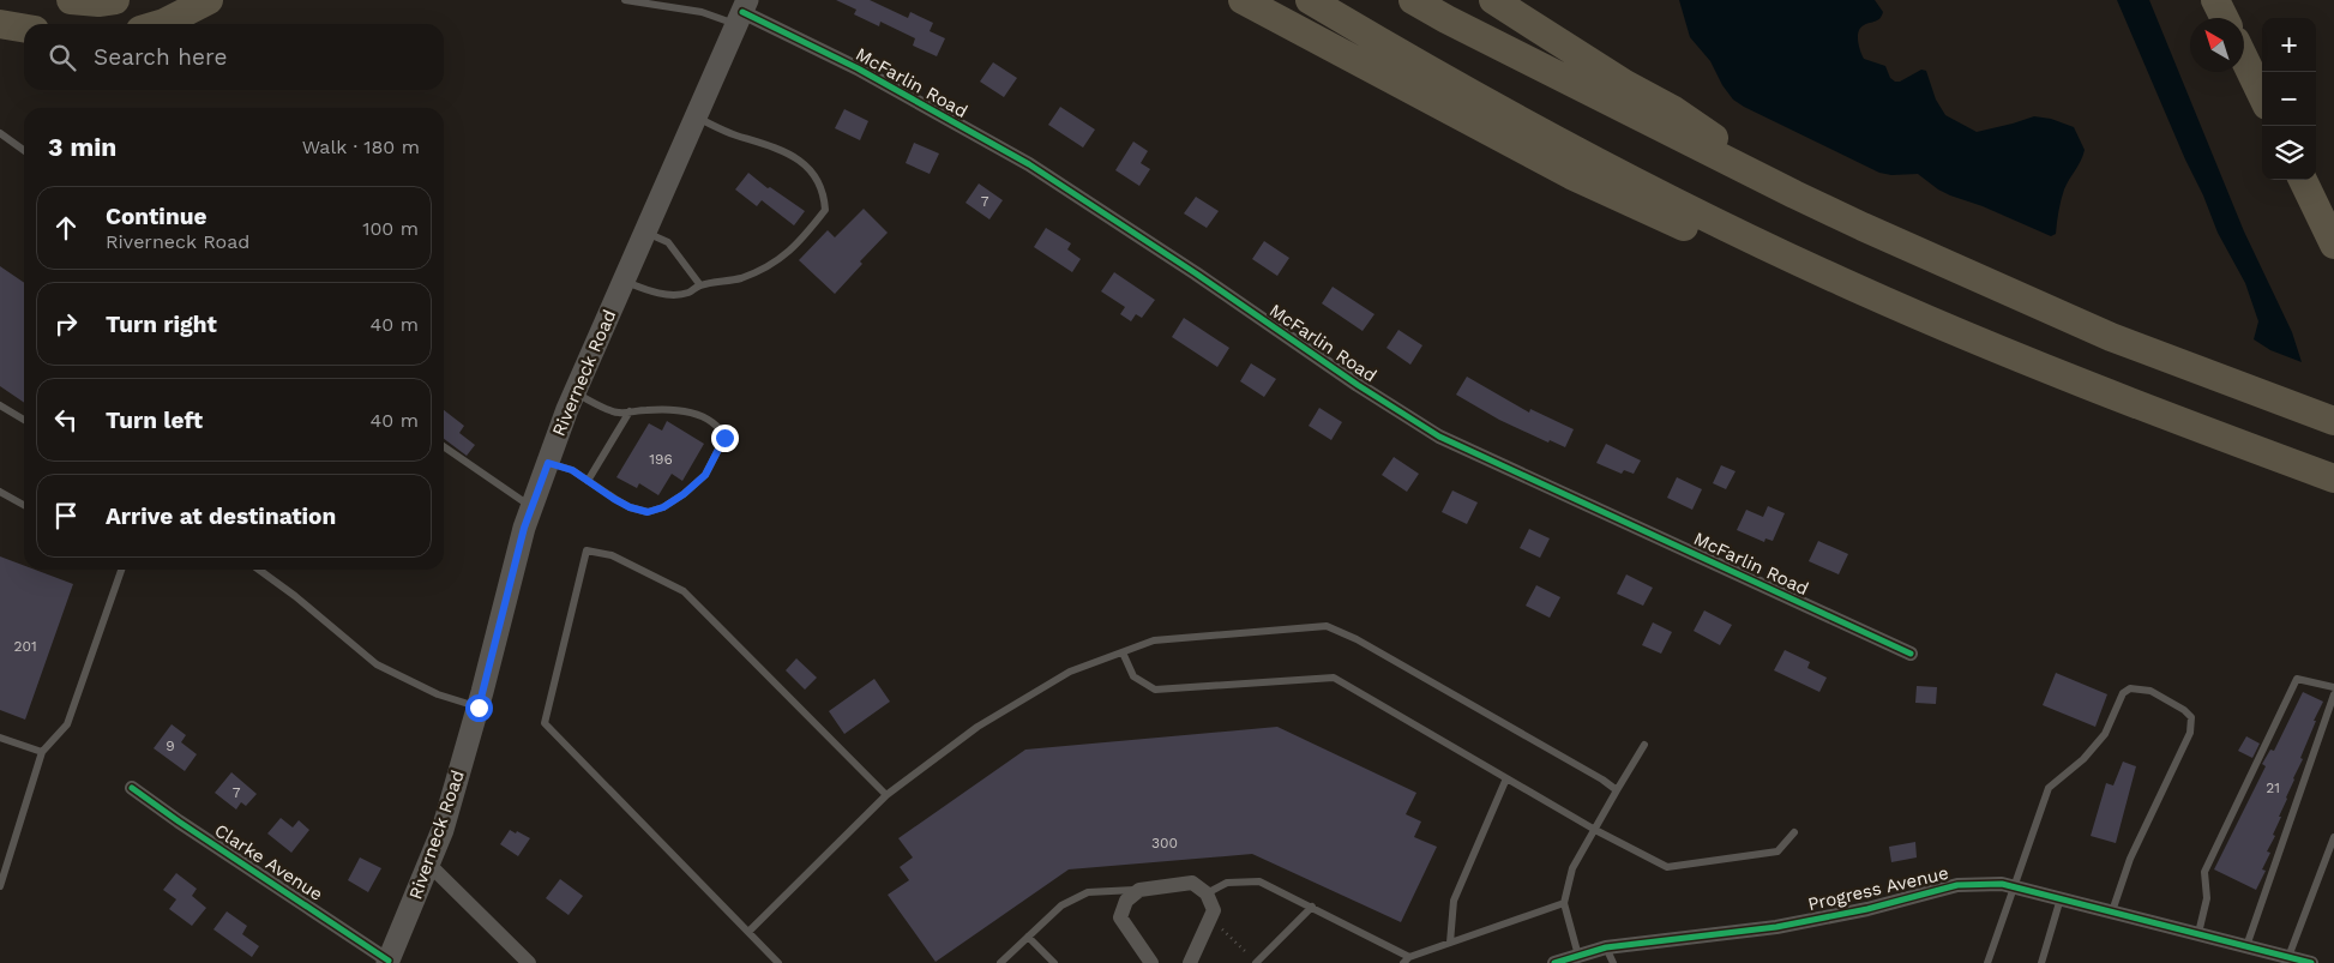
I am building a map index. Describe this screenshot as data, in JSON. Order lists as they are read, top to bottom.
{
  "streets": {
    "main road": ["Riverneck Road"],
    "street": ["McFarlin Road", "Clarke Avenue", "Progress Avenue"]
  },
  "crossings": [
    ["McFarlin Road", "Riverneck Road"],
    ["Riverneck Road", "Clarke Avenue"]
  ],
  "house_numbers": [
    "7",
    "196",
    "201",
    "9",
    "21",
    "7",
    "300"
  ],
  "north": "top left",
  "page": {
    "map_buttons": ["+", "−"],
    "search": "Search here",
    "heading": ["3 min", "Walk · 180 m"],
    "list": [
      ["Continue", "Riverneck Road", "100 m"],
      ["Turn right", "40 m"],
      ["Turn left", "40 m"],
      "Arrive at destination"
    ]
  }
}
